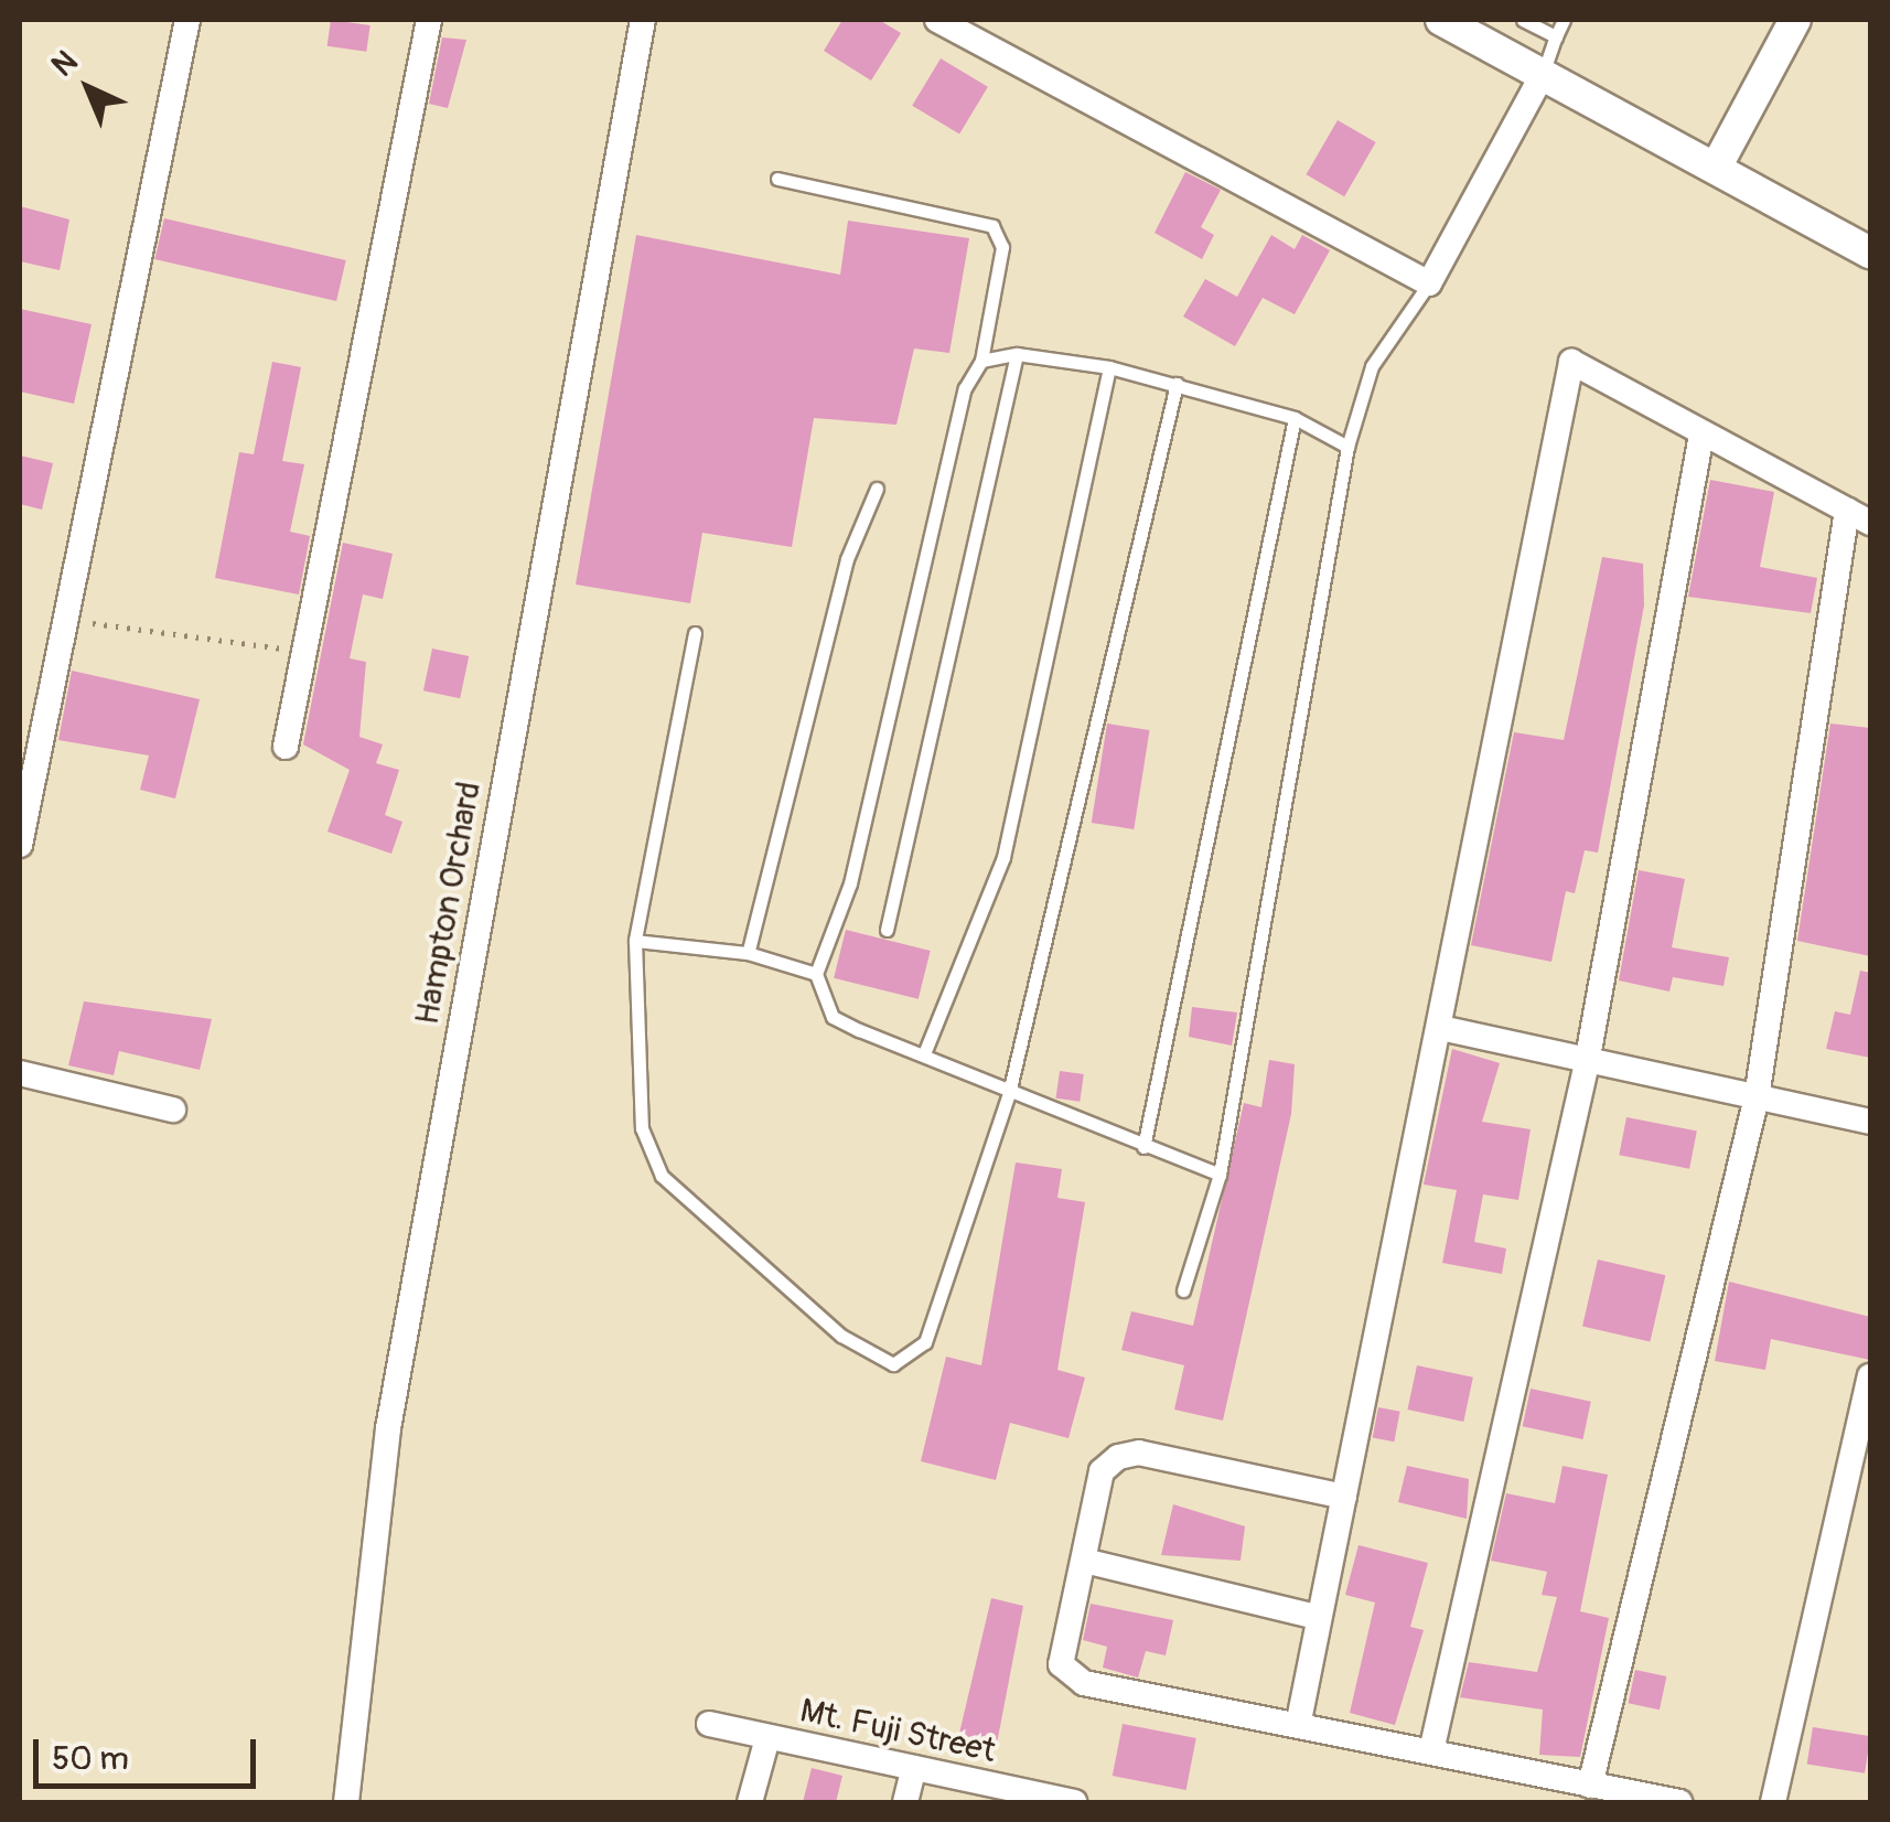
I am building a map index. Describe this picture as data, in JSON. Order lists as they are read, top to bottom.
{
  "streets": {
    "street": ["Hampton Orchard", "Mt. Fuji Street"]
  },
  "scale_bar": "50 m",
  "north": "top left"
}
